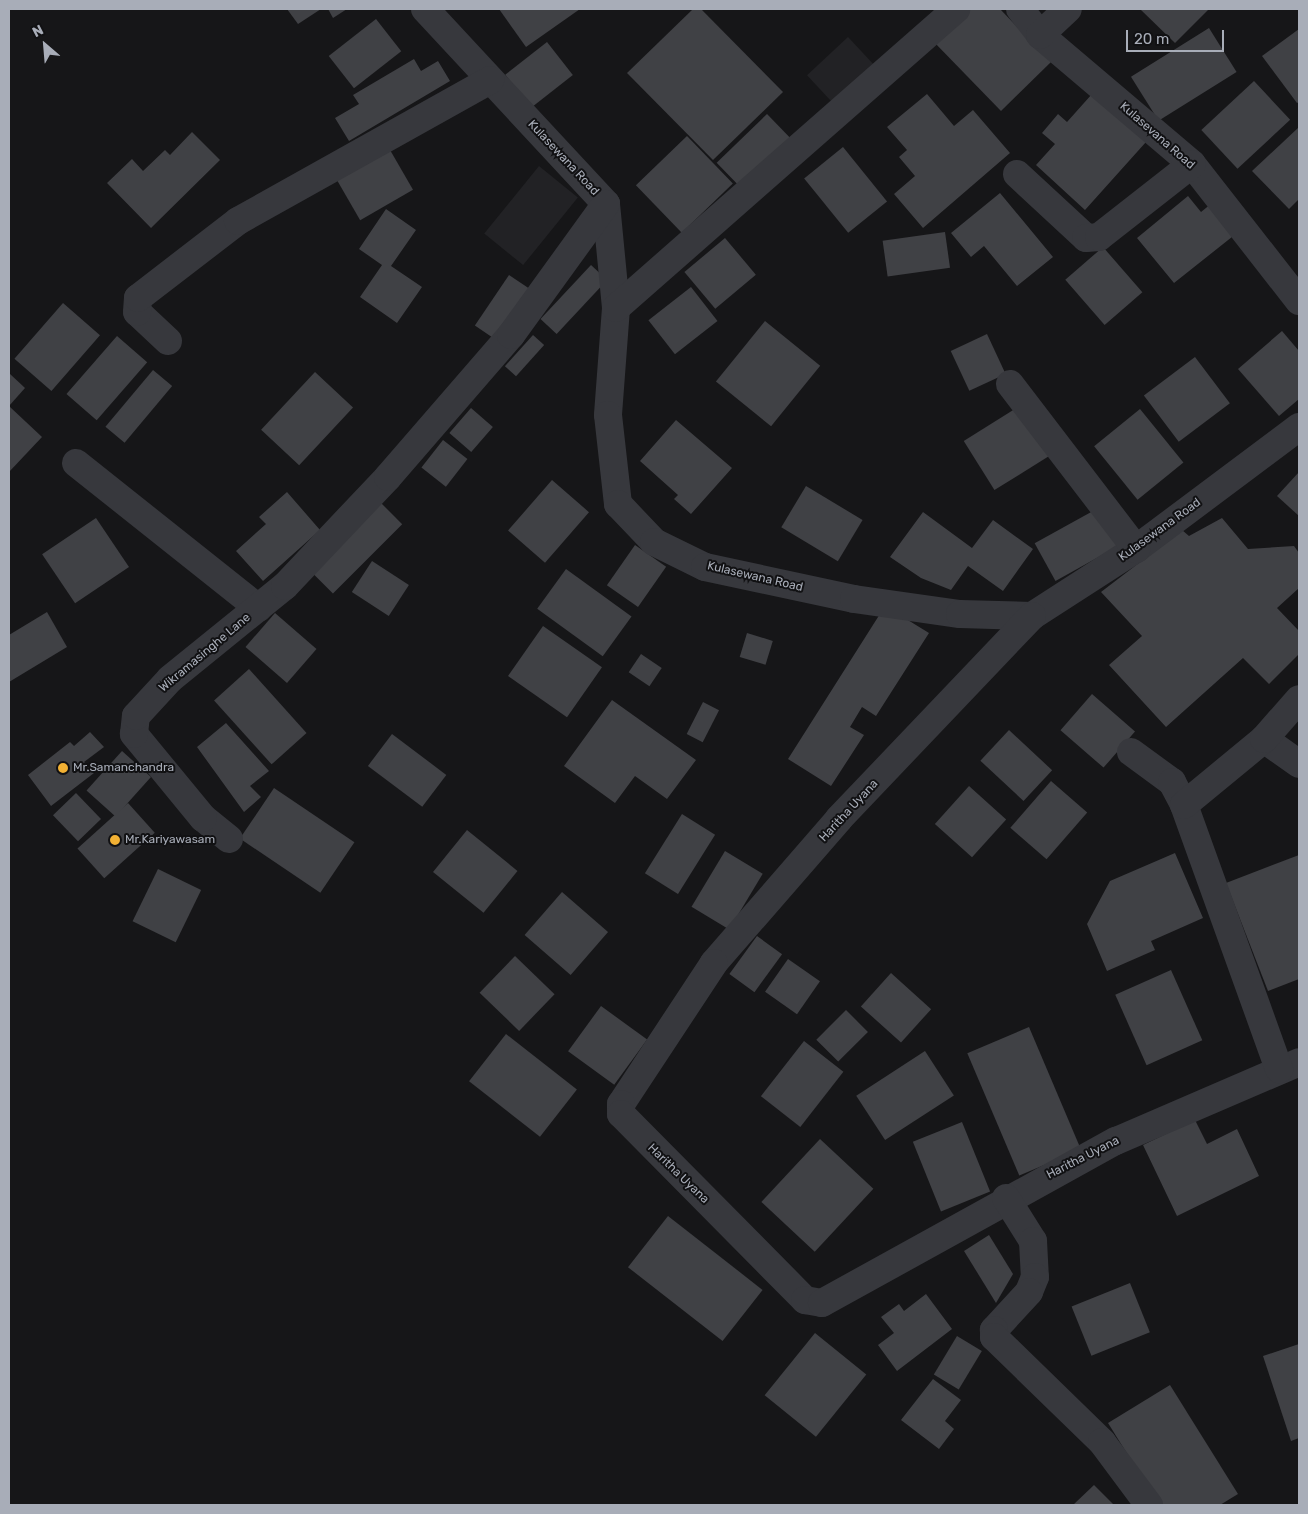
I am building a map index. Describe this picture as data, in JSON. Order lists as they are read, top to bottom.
{
  "streets": {
    "street": [
      "Kulasevana Road",
      "Kulasewana Road",
      "Wikramasinghe Lane",
      "Haritha Uyana"
    ]
  },
  "crossings": [
    ["Kulasewana Road", "Wikramasinghe Lane"],
    ["Kulasewana Road", "Haritha Uyana"]
  ],
  "places": ["Mr.Samanchandra", "Mr.Kariyawasam"],
  "scale_bar": "20 m",
  "north": "top left"
}
